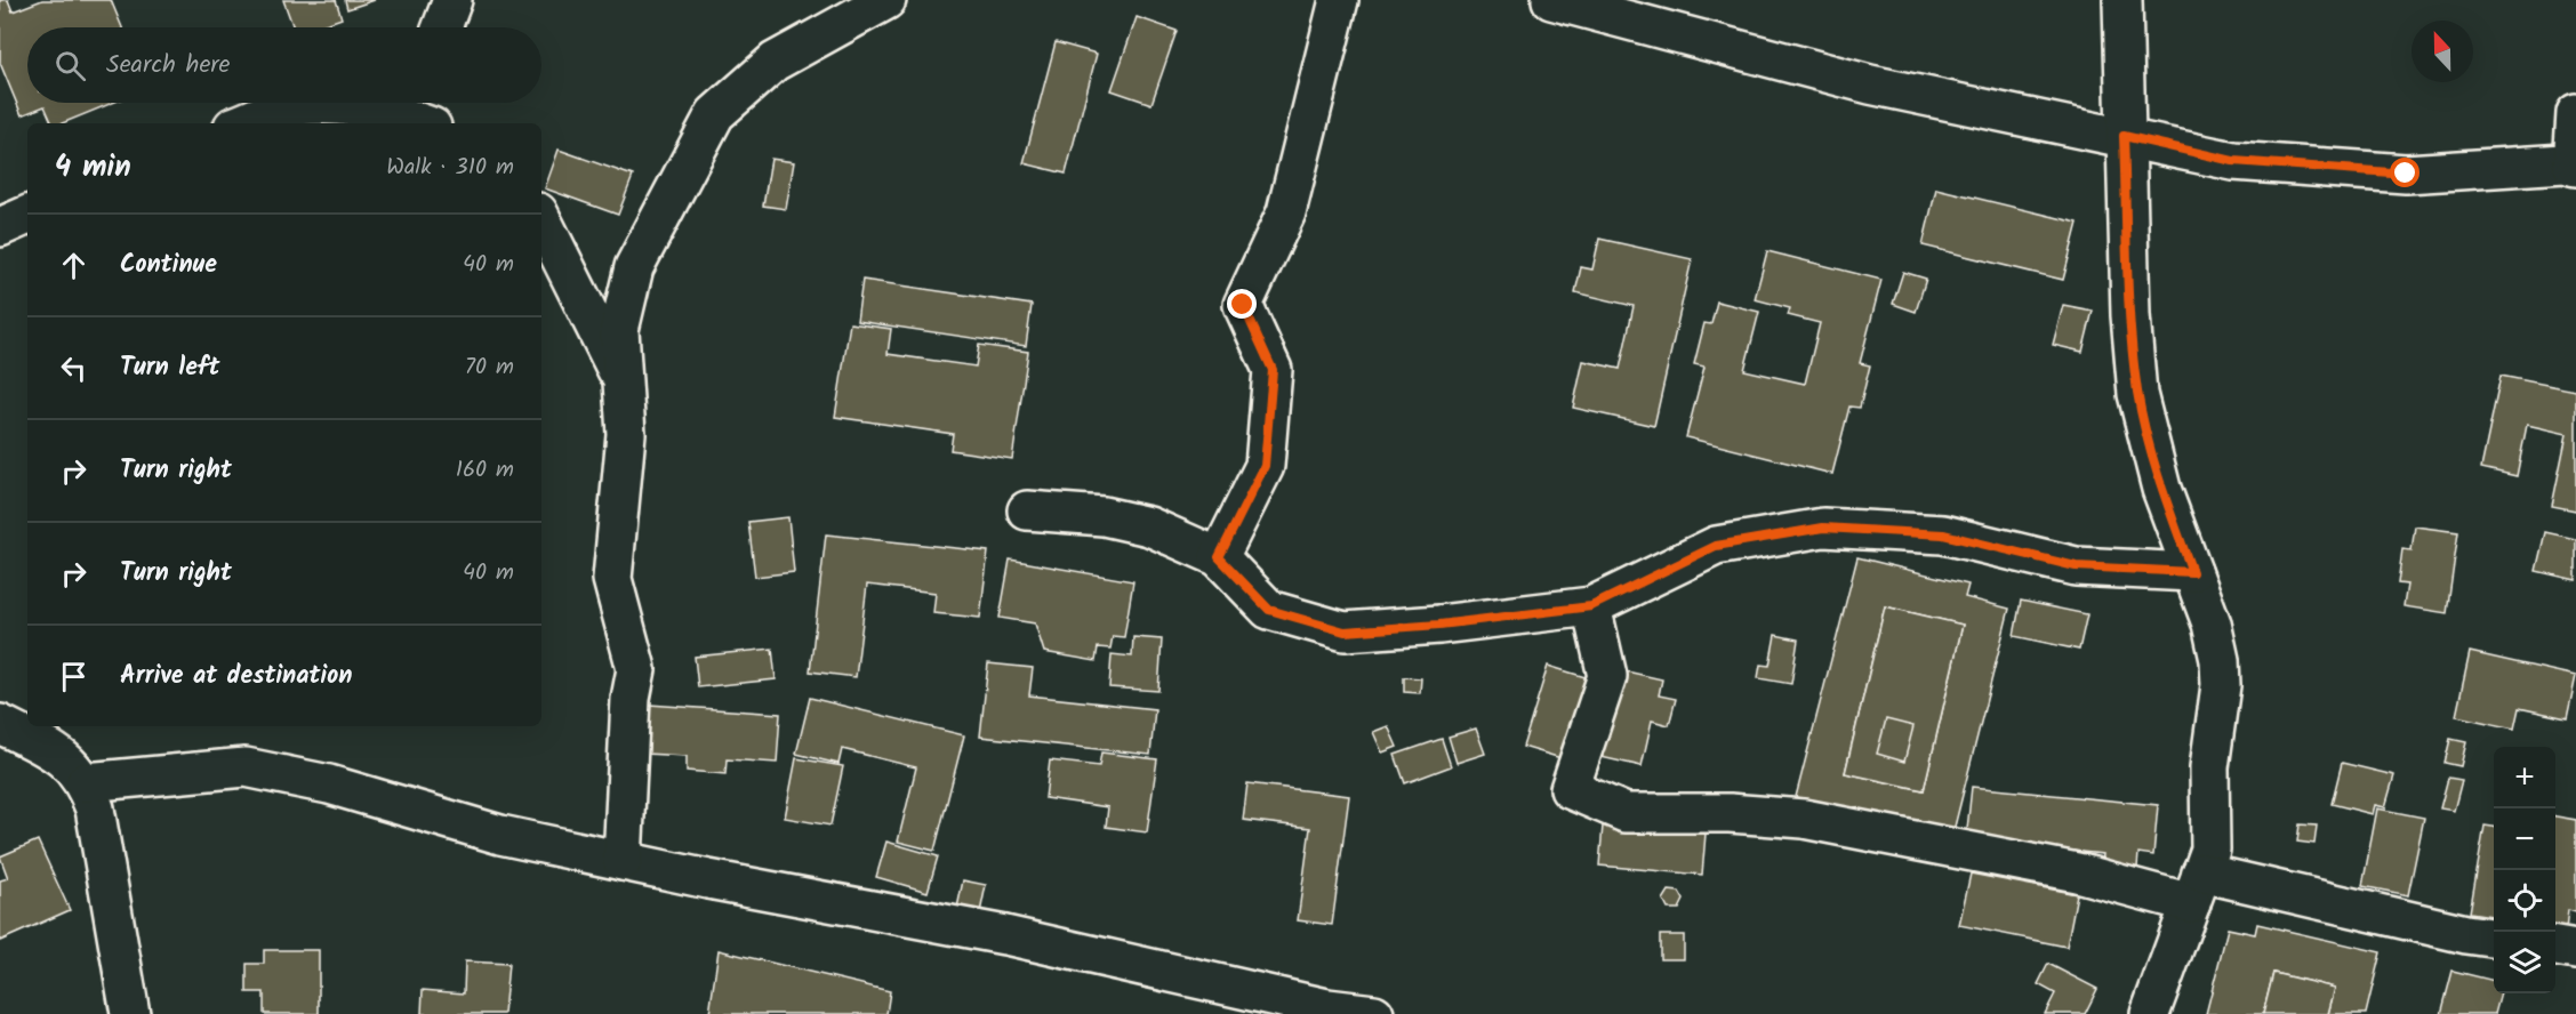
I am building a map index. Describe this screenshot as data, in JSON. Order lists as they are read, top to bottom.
{
  "north": "top",
  "page": {
    "search": "Search here",
    "heading": ["4 min", "Walk · 310 m"],
    "list": [
      ["Continue", "40 m"],
      ["Turn left", "70 m"],
      ["Turn right", "160 m"],
      ["Turn right", "40 m"],
      "Arrive at destination"
    ],
    "map_buttons": ["+", "−"]
  }
}
